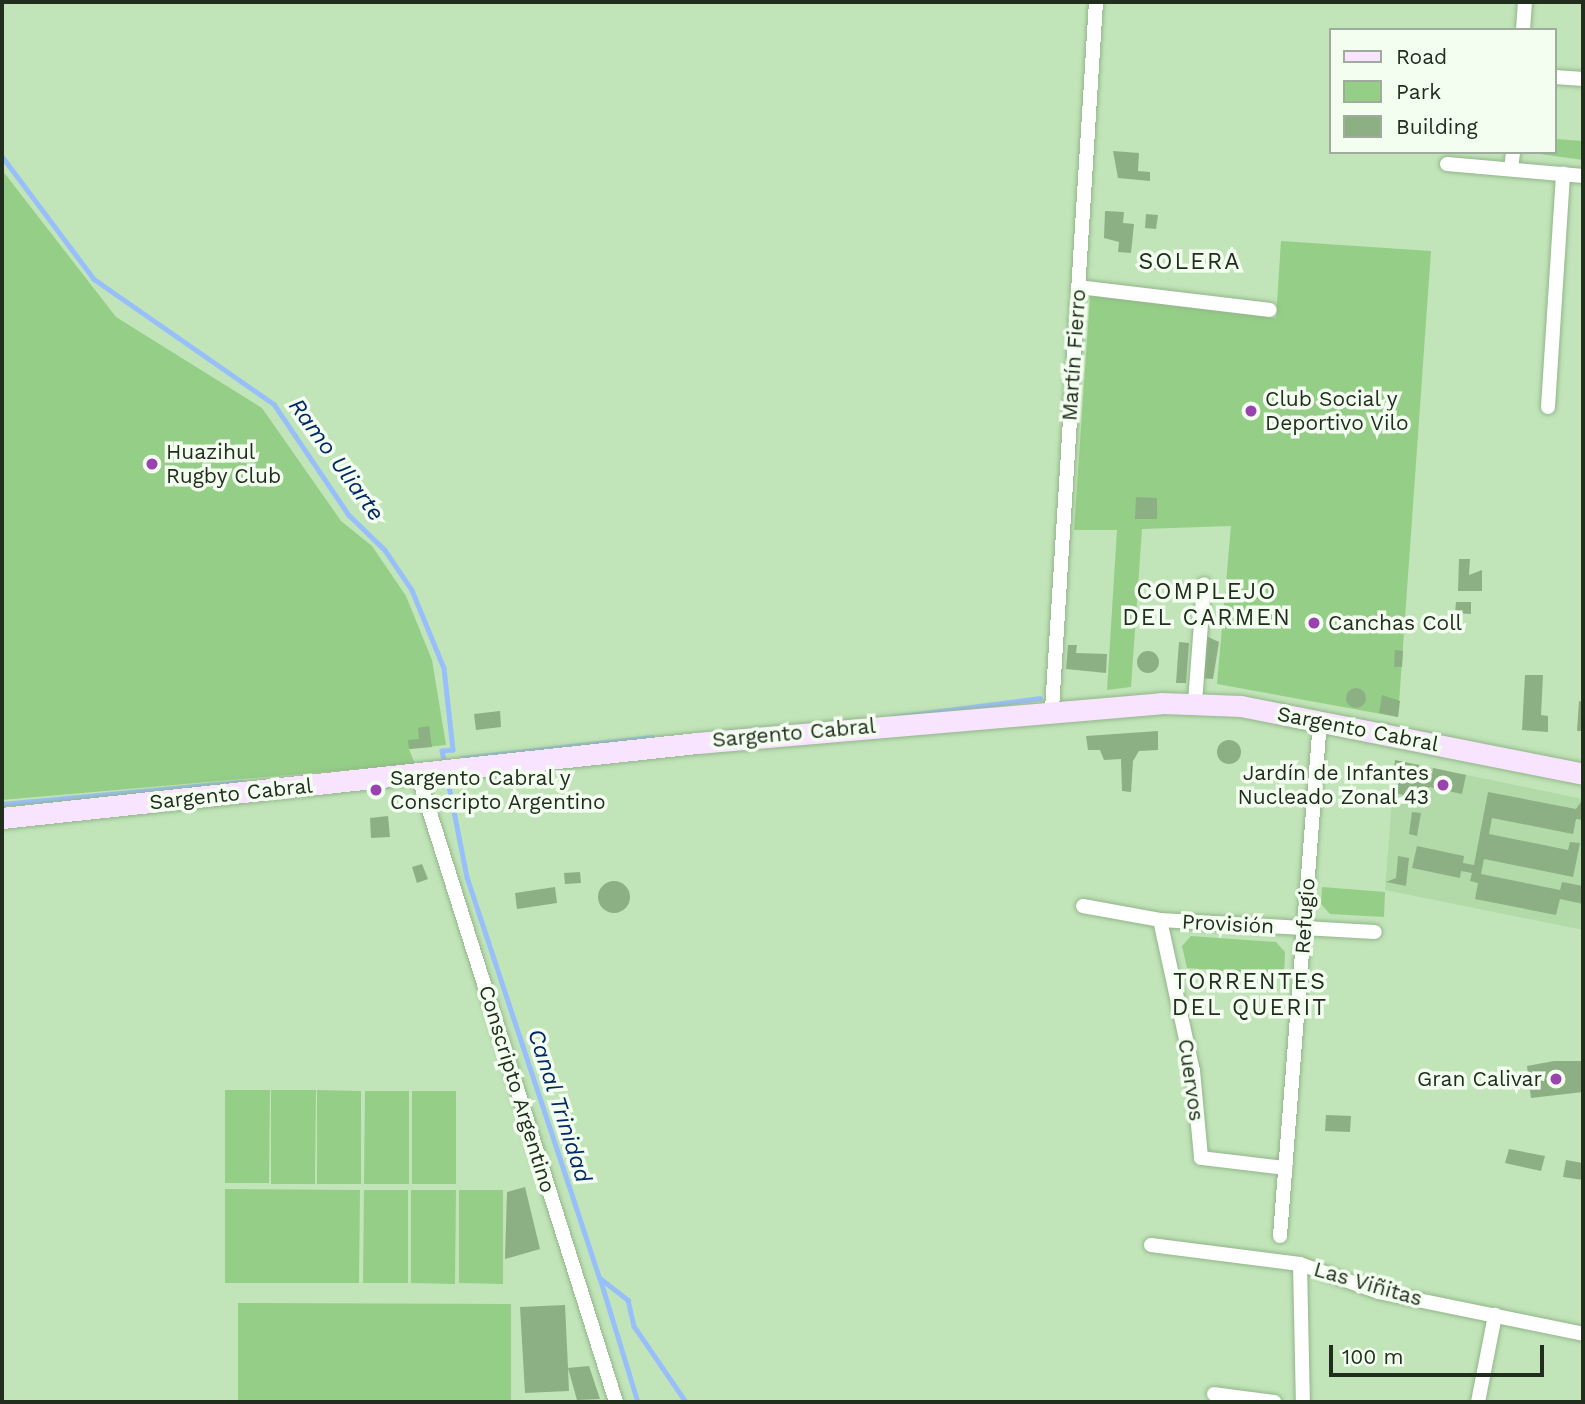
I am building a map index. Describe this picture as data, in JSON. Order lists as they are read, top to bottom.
{
  "streets": {
    "main road": ["Sargento Cabral"],
    "street": [
      "Martín Fierro",
      "Refugio",
      "Provisión",
      "Cuervos",
      "Conscripto Argentino",
      "Las Viñitas"
    ]
  },
  "crossings": [
    ["Martín Fierro", "Sargento Cabral"],
    ["Sargento Cabral", "Refugio"],
    ["Sargento Cabral", "Conscripto Argentino"],
    ["Refugio", "Provisión"],
    ["Refugio", "Cuervos"],
    ["Provisión", "Cuervos"]
  ],
  "districts": ["SOLERA", "COMPLEJO DEL CARMEN", "TORRENTES DEL QUERIT"],
  "water": ["Ramo Uliarte", "Canal Trinidad"],
  "places": [
    "Club Social y Deportivo Vilo",
    "Huazihul Rugby Club",
    "Canchas Coll",
    "Jardín de Infantes Nucleado Zonal 43",
    "Sargento Cabral y Conscripto Argentino",
    "Gran Calivar"
  ],
  "legend": ["Road", "Park", "Building"],
  "scale_bar": "100 m"
}
